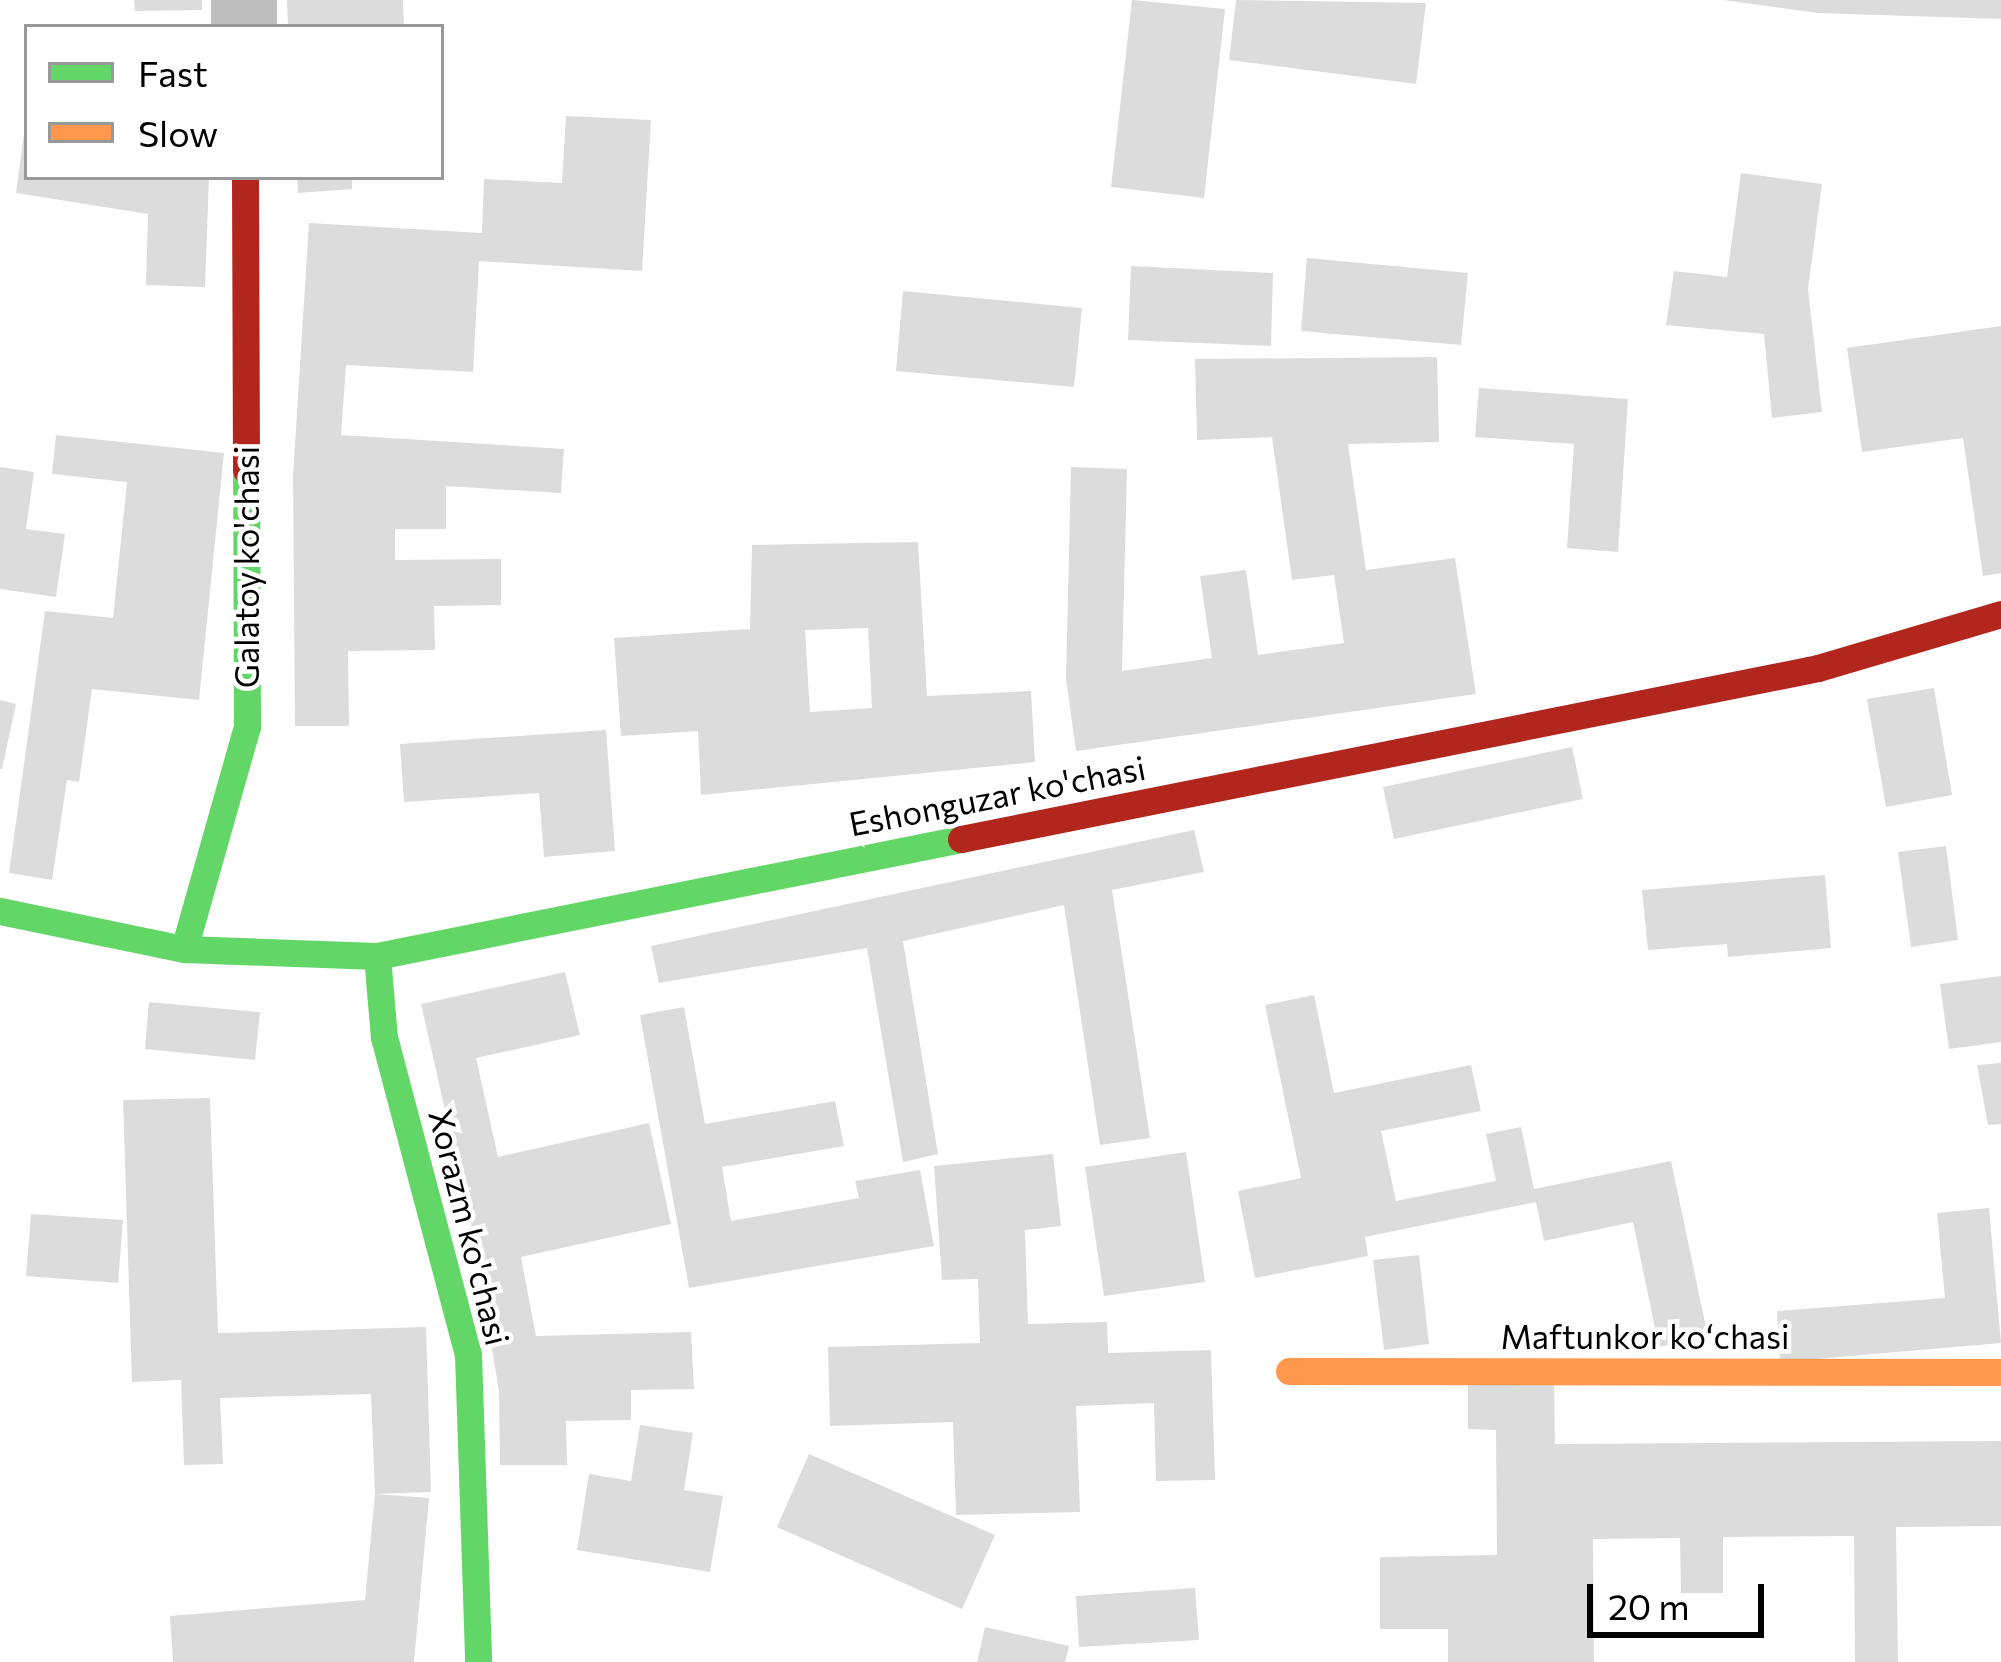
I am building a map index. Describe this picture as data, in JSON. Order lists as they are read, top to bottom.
{
  "streets": {
    "street": [
      "Galatoy ko'chasi",
      "Eshonguzar ko'chasi",
      "Xorazm ko'chasi",
      "Maftunkor koʻchasi"
    ]
  },
  "crossings": [
    ["Galatoy ko'chasi", "Eshonguzar ko'chasi"],
    ["Eshonguzar ko'chasi", "Xorazm ko'chasi"]
  ],
  "legend": ["Fast", "Slow"],
  "scale_bar": "20 m"
}
